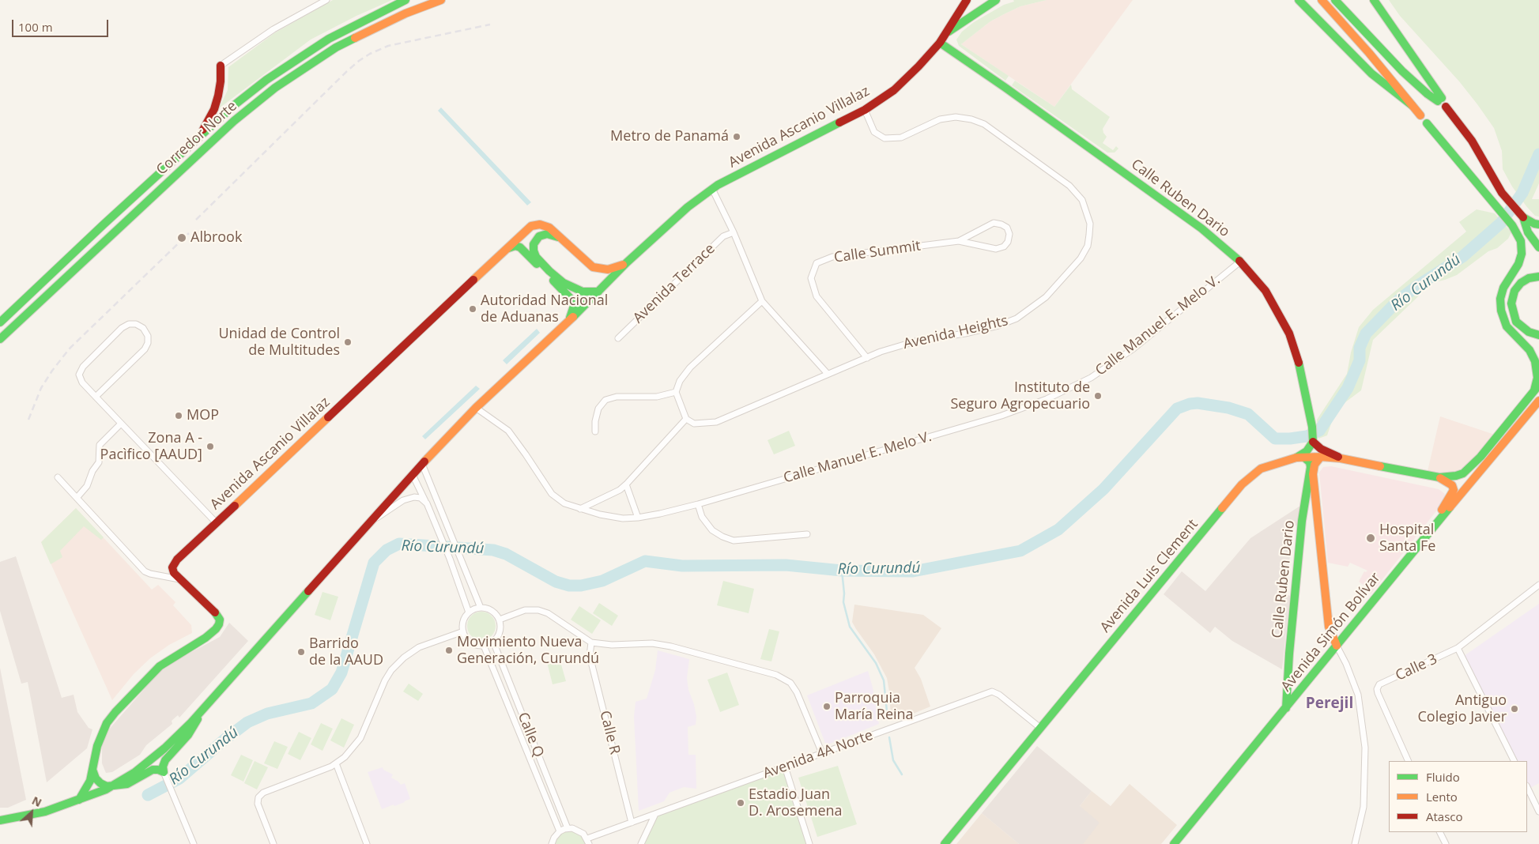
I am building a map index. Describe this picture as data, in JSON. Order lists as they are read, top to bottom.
{
  "streets": {
    "main road": [
      "Avenida Ascanio Villalaz",
      "Corredor Norte",
      "Calle Ruben Dario",
      "Avenida Luis Clement",
      "Avenida Simón Bolívar"
    ],
    "street": [
      "Calle Summit",
      "Avenida Terrace",
      "Calle Manuel E. Melo V.",
      "Avenida Heights",
      "Calle 3",
      "Calle R",
      "Calle Q",
      "Avenida 4A Norte"
    ]
  },
  "crossings": [
    ["Avenida Ascanio Villalaz", "Calle Ruben Dario"],
    ["Avenida Ascanio Villalaz", "Calle Manuel E. Melo V."],
    ["Avenida Ascanio Villalaz", "Avenida Heights"],
    ["Calle Ruben Dario", "Calle Manuel E. Melo V."],
    ["Calle Ruben Dario", "Avenida Luis Clement"],
    ["Calle Ruben Dario", "Avenida Simón Bolívar"],
    ["Calle Summit", "Avenida Heights"],
    ["Avenida Luis Clement", "Avenida 4A Norte"],
    ["Calle R", "Avenida 4A Norte"]
  ],
  "districts": ["Perejil"],
  "water": ["Río Curundú"],
  "places": [
    "Metro de Panamá",
    "Albrook",
    "Autoridad Nacional de Aduanas",
    "Unidad de Control de Multitudes",
    "Instituto de Seguro Agropecuario",
    "MOP",
    "Zona A - Pacìfico [AAUD]",
    "Hospital Santa Fe",
    "Movimiento Nueva Generación, Curundú",
    "Barrido de la AAUD",
    "Parroquia María Reina",
    "Antiguo Colegio Javier",
    "Estadio Juan D. Arosemena"
  ],
  "legend": ["Fluido", "Lento", "Atasco"],
  "scale_bar": "100 m",
  "north": "top right"
}
